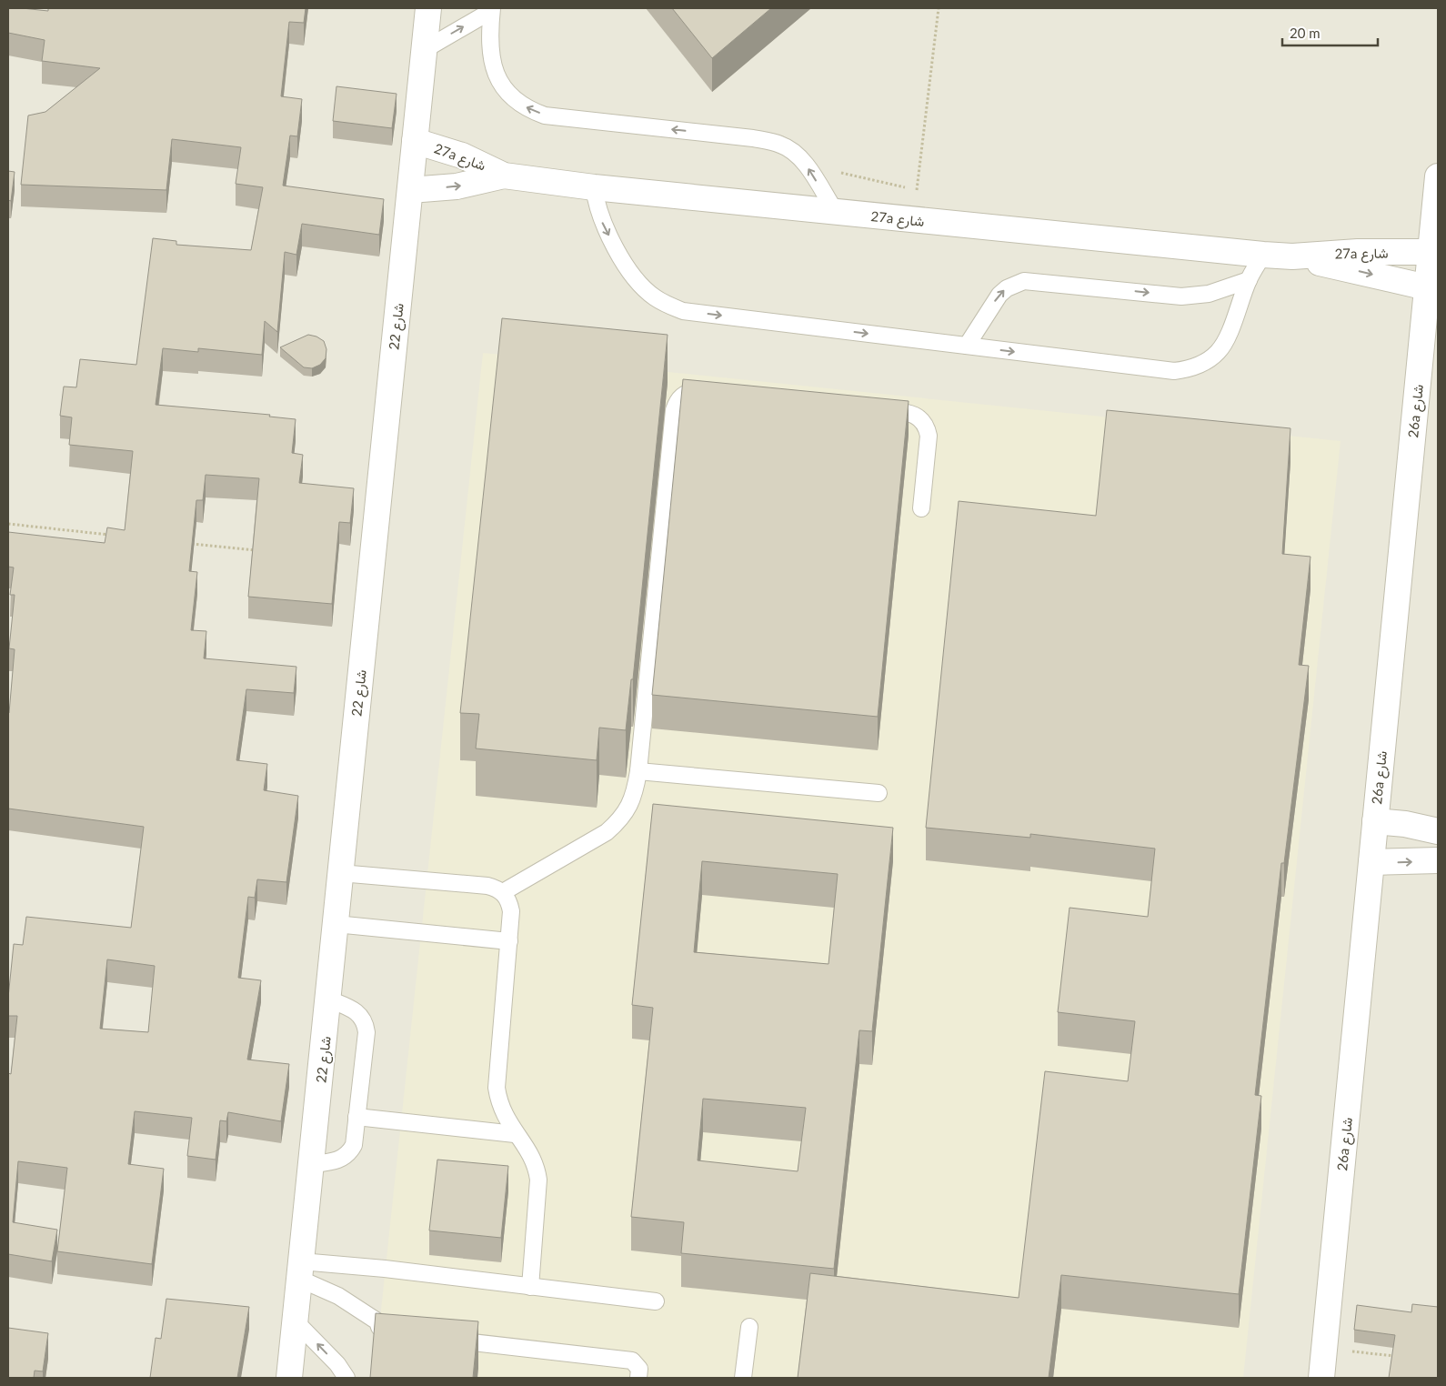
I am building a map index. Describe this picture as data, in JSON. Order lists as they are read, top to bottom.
{
  "streets": {
    "street": ["27a شارع", "شارع 22", "26a شارع"]
  },
  "crossings": [
    ["27a شارع", "شارع 22"],
    ["27a شارع", "26a شارع"]
  ],
  "scale_bar": "20 m"
}
